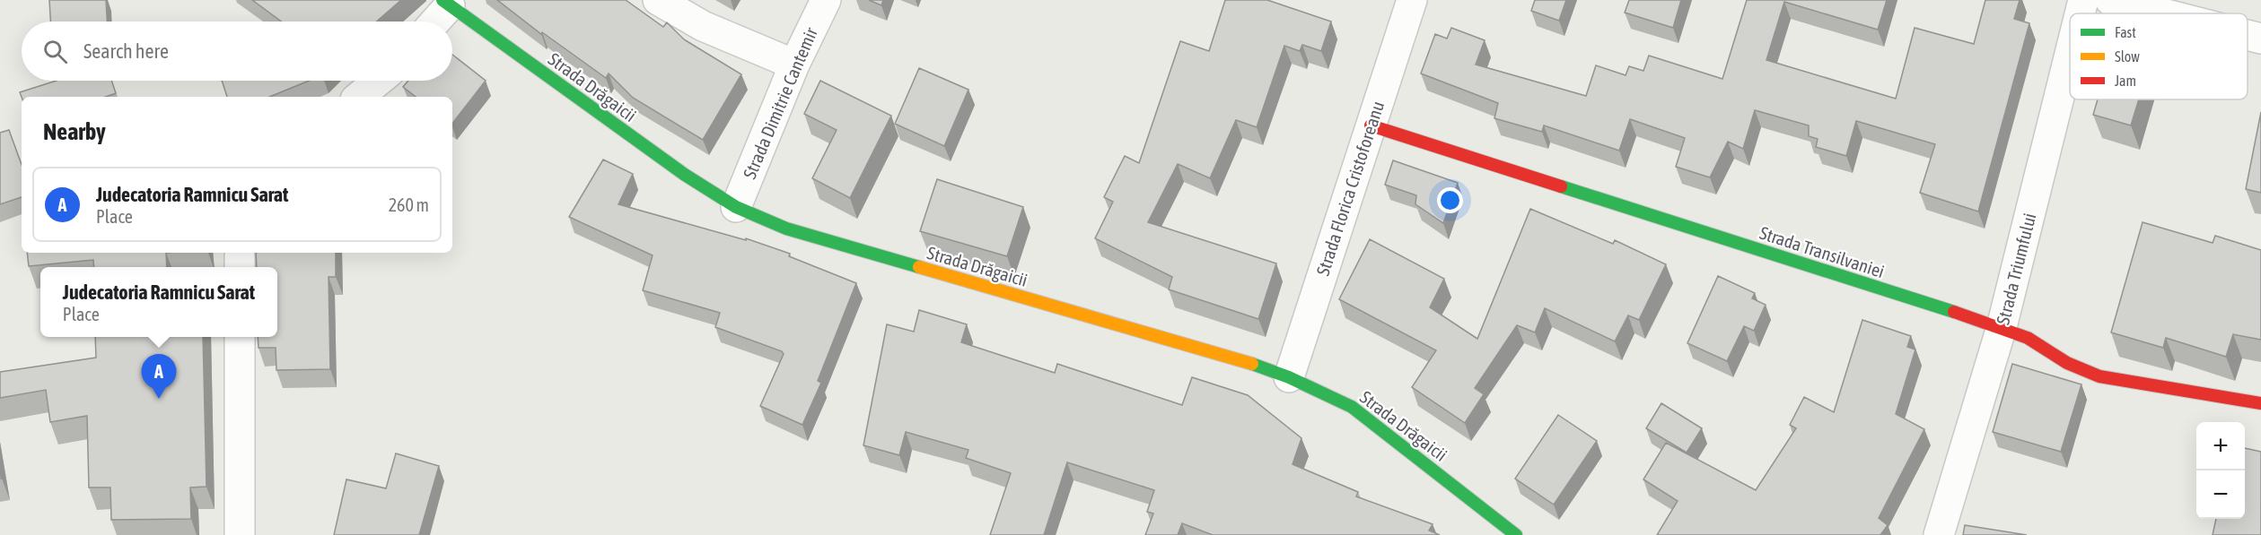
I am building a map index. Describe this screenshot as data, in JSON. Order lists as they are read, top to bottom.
{
  "streets": {
    "street": [
      "Strada Drăgaicii",
      "Strada Dimitrie Cantemir",
      "Strada Florica Cristoforeanu",
      "Strada Transilvaniei",
      "Strada Triumfului"
    ]
  },
  "crossings": [
    ["Strada Drăgaicii", "Strada Dimitrie Cantemir"],
    ["Strada Drăgaicii", "Strada Florica Cristoforeanu"],
    ["Strada Florica Cristoforeanu", "Strada Transilvaniei"],
    ["Strada Transilvaniei", "Strada Triumfului"]
  ],
  "legend": ["Fast", "Slow", "Jam"],
  "page": {
    "search": "Search here",
    "heading": "Nearby",
    "list": [
      {
        "mark": "A",
        "name": "Judecatoria Ramnicu Sarat",
        "note": "Place",
        "value": "260 m"
      }
    ],
    "popup": ["Judecatoria Ramnicu Sarat", "Place"],
    "pins": "A",
    "map_buttons": ["+", "−"]
  }
}
